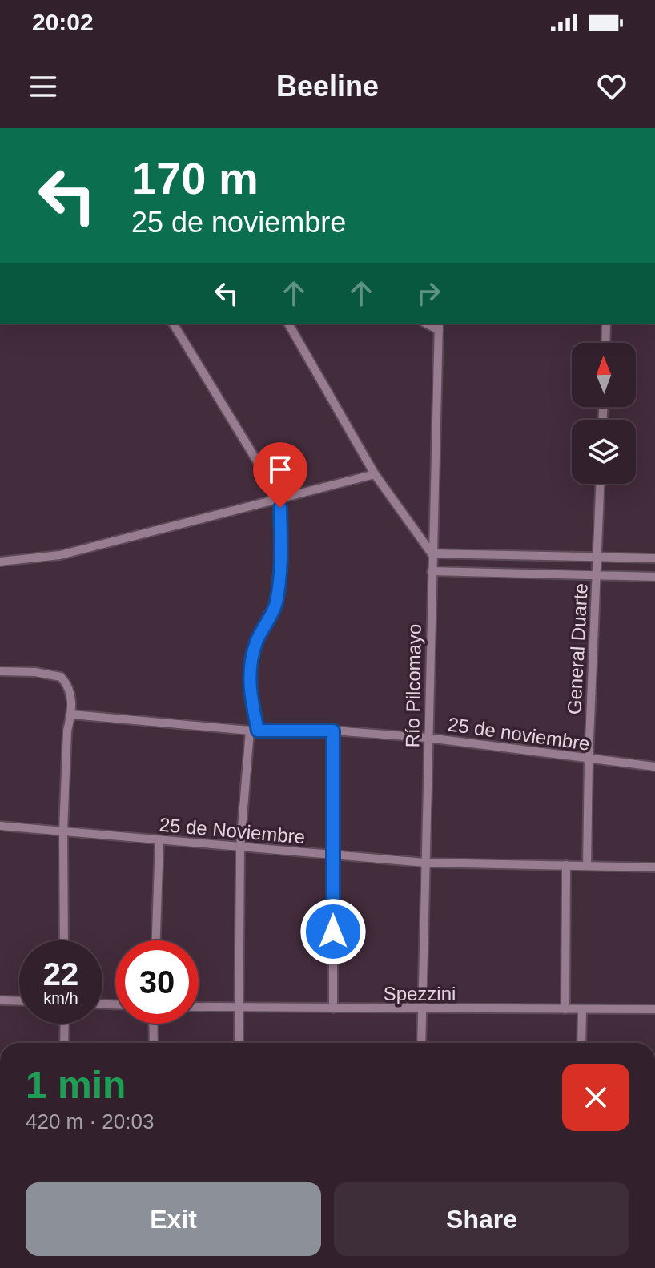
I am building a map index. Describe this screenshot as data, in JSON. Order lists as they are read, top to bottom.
{
  "streets": {
    "street": [
      "General Duarte",
      "Río Pilcomayo",
      "25 de noviembre",
      "25 de Noviembre",
      "Spezzini"
    ]
  },
  "crossings": [
    ["General Duarte", "25 de noviembre"],
    ["General Duarte", "25 de Noviembre"],
    ["Río Pilcomayo", "25 de noviembre"],
    ["Río Pilcomayo", "25 de Noviembre"],
    ["Río Pilcomayo", "Spezzini"]
  ],
  "north": "top",
  "page": {
    "status": "20:02",
    "header": "Beeline",
    "turn": ["170 m", "25 de noviembre"],
    "speed": "22 km/h",
    "limit": "30",
    "heading": ["1 min", "420 m · 20:03"],
    "buttons": ["Exit", "Share"]
  }
}
